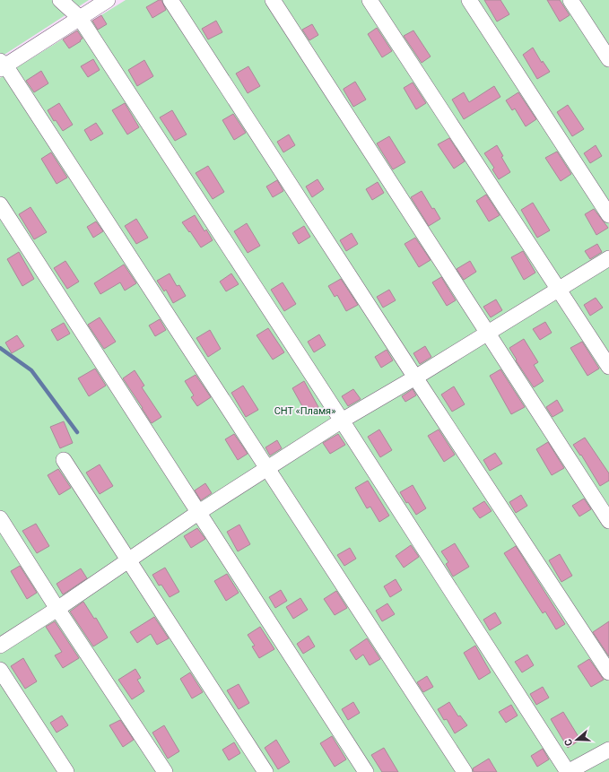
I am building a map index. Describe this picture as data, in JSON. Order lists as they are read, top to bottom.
{
  "parks": ["СНТ «Пламя»"],
  "north": "left"
}
